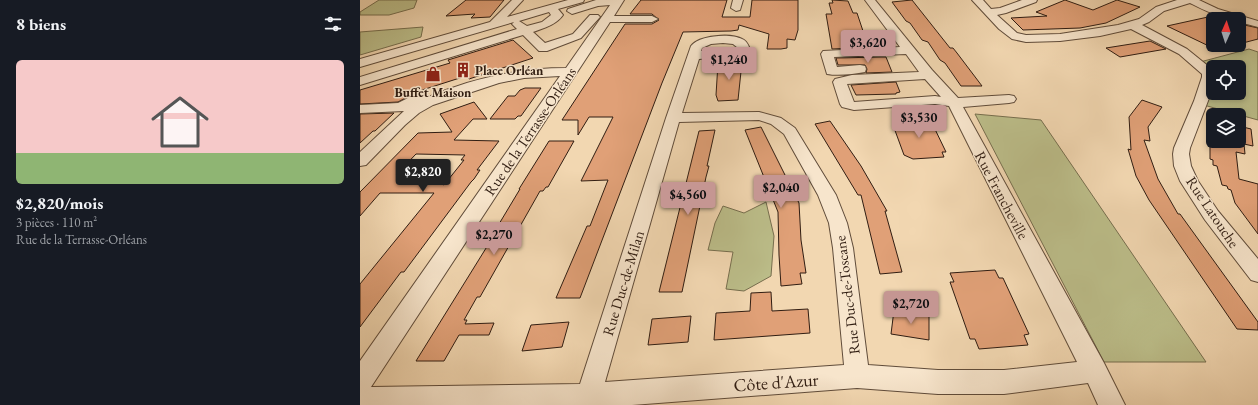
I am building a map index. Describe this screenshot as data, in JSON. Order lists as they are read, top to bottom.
{
  "streets": {
    "street": [
      "Rue de la Terrasse-Orléans",
      "Rue Francheville",
      "Rue Latouche",
      "Rue Duc-de-Milan",
      "Rue Duc-de-Toscane",
      "Côte d'Azur"
    ]
  },
  "crossings": [
    ["Rue Francheville", "Côte d'Azur"],
    ["Rue Duc-de-Milan", "Rue Duc-de-Toscane"],
    ["Rue Duc-de-Milan", "Côte d'Azur"],
    ["Rue Duc-de-Toscane", "Côte d'Azur"]
  ],
  "places": {
    "building": ["Place Orléan"],
    "shop": ["Buffet Maison"]
  },
  "north": "top",
  "page": {
    "heading": "8 biens",
    "price": [
      "$3,620",
      "$1,240",
      "$3,530",
      "$2,820",
      "$2,040",
      "$4,560",
      "$2,270",
      "$2,720"
    ],
    "list": [
      {
        "name": "$2,820/mois",
        "note": "3 pièces · 110 m² · Rue de la Terrasse-Orléans"
      }
    ]
  }
}
